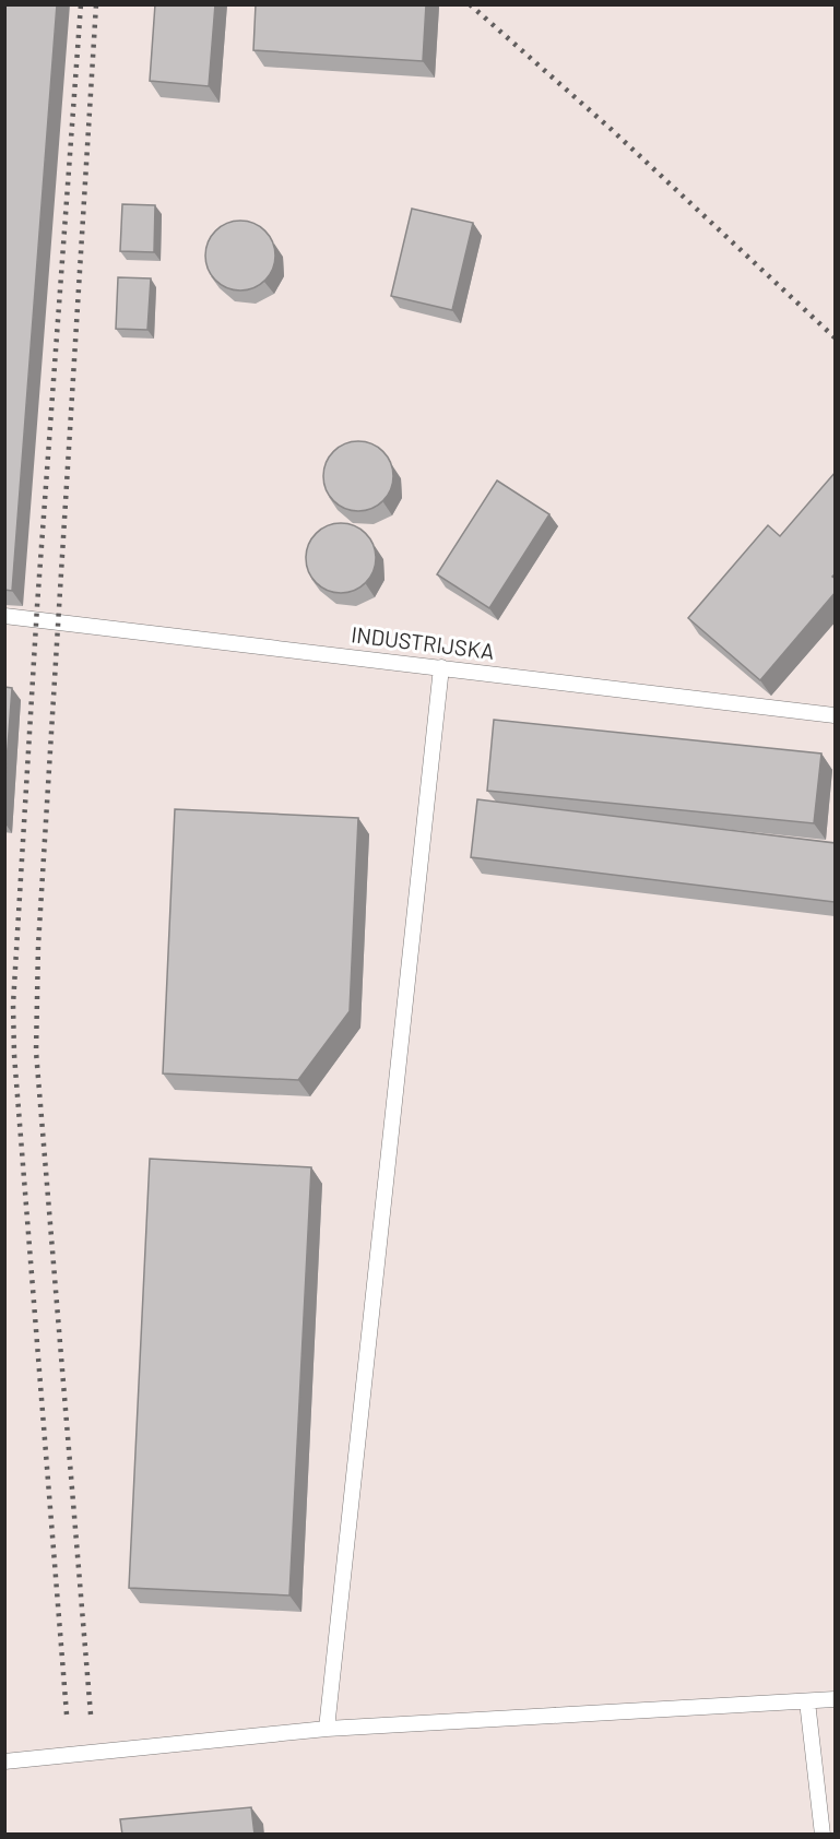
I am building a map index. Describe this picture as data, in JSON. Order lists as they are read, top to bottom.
{
  "streets": {
    "lane": ["INDUSTRIJSKA"]
  }
}
